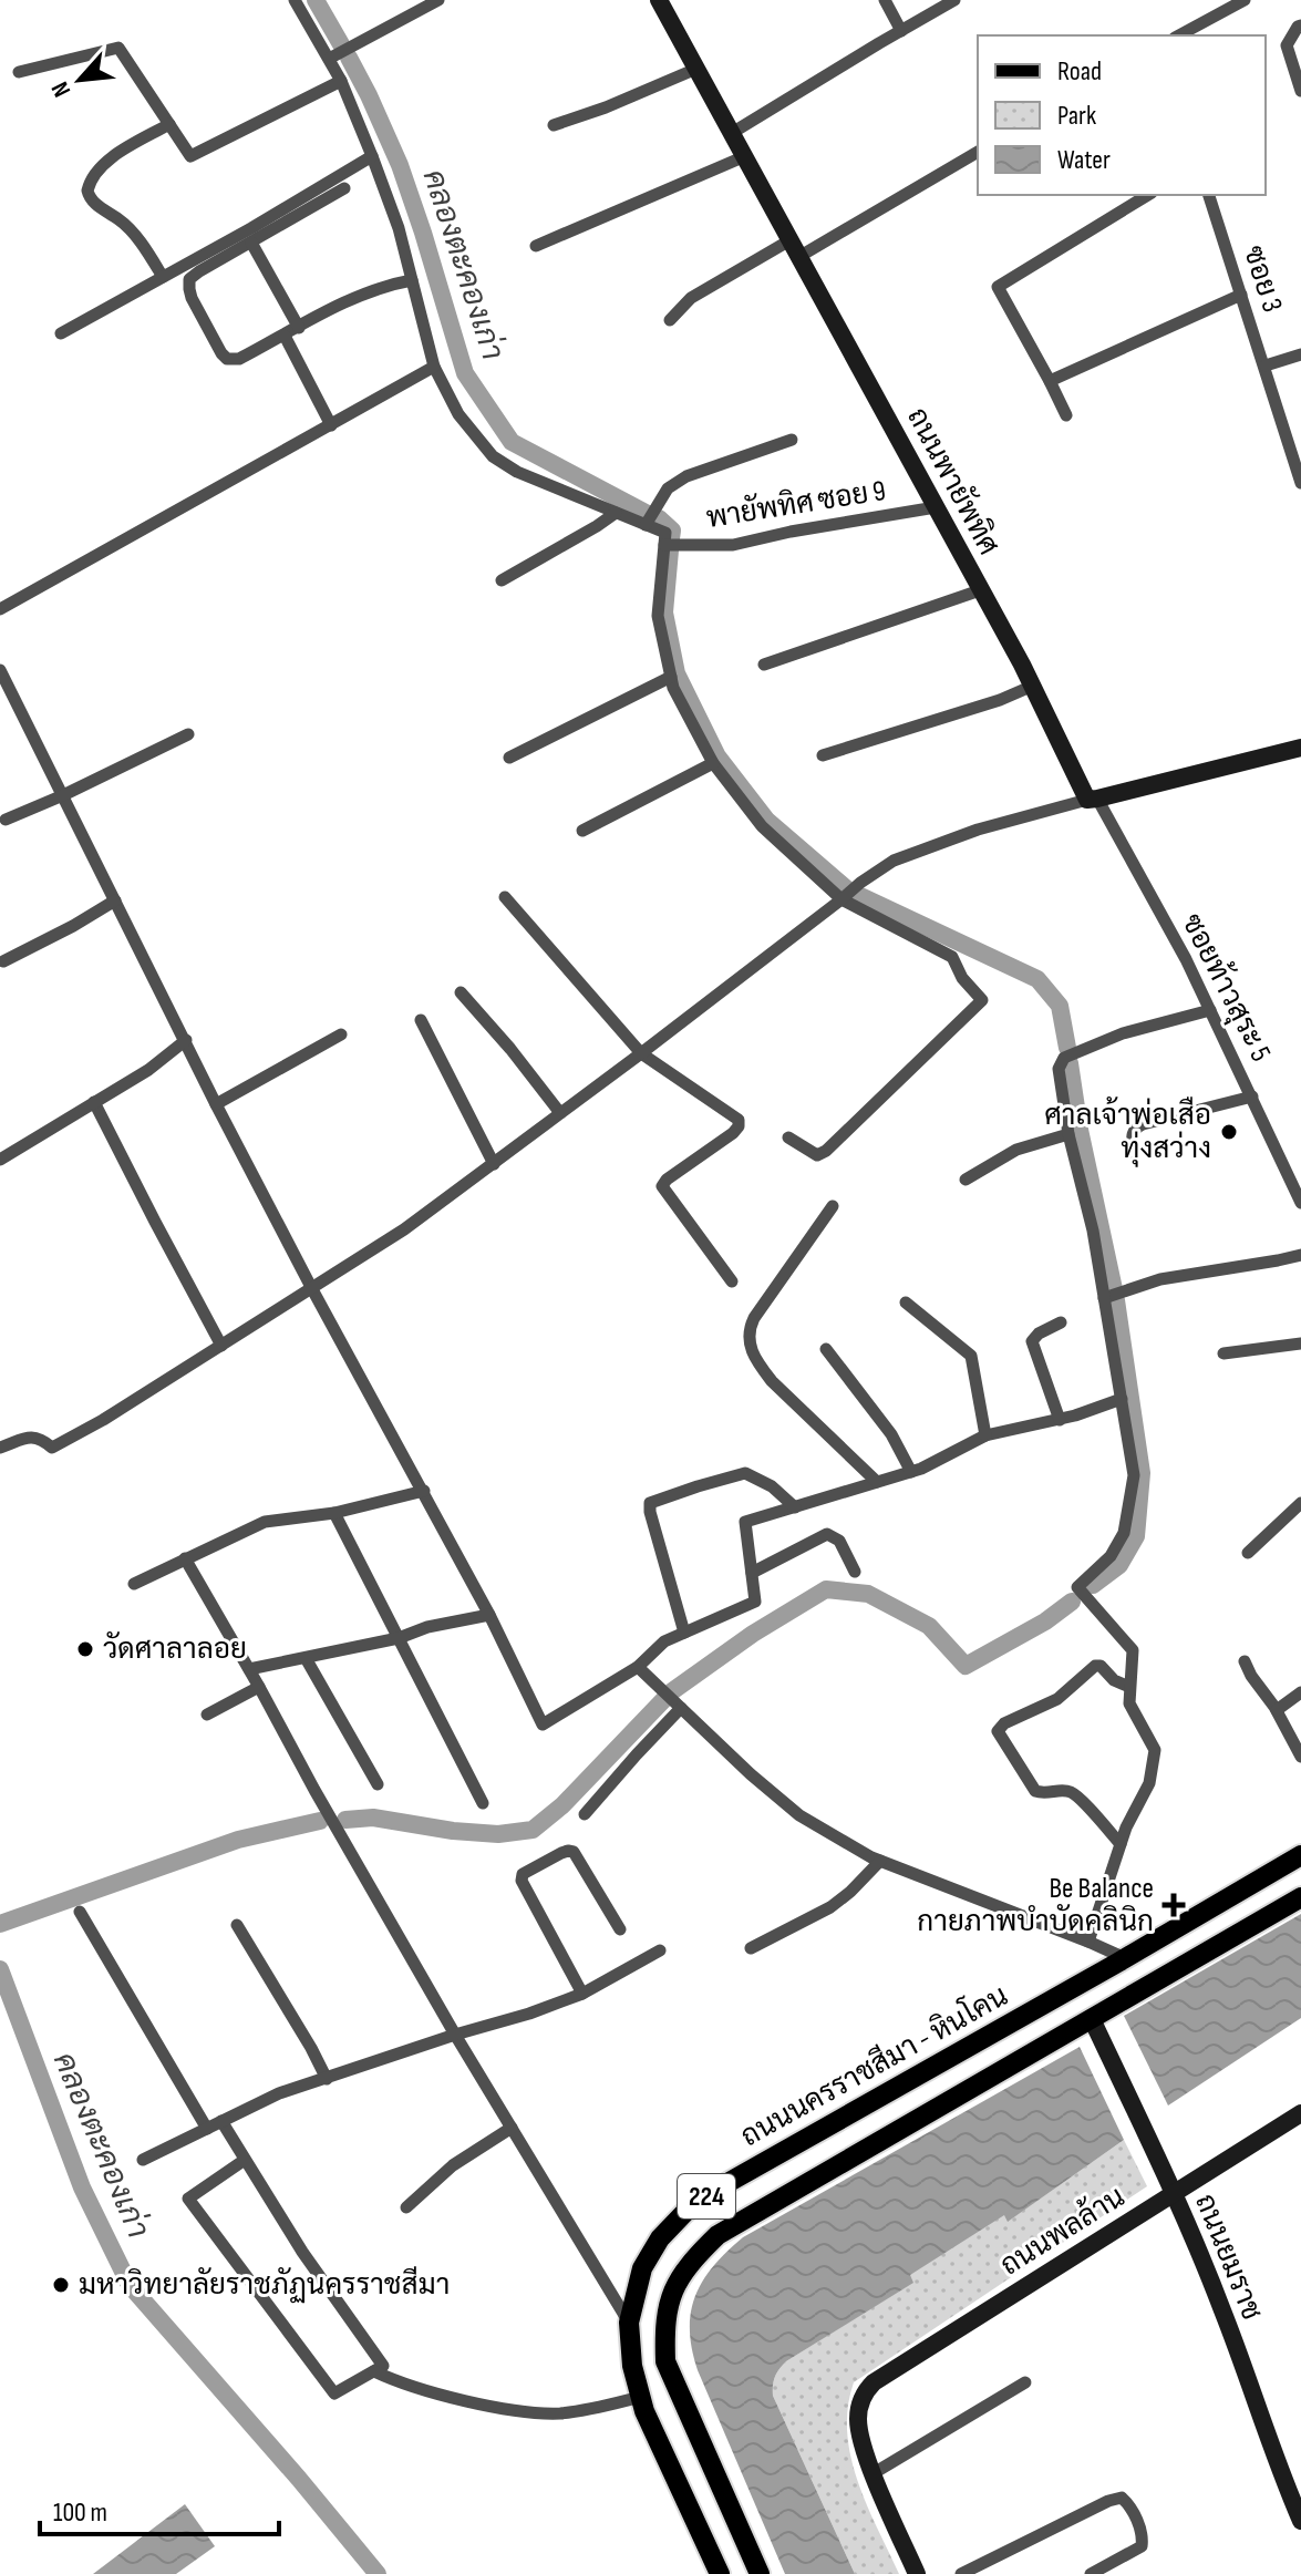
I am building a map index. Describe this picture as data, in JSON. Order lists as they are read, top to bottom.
{
  "streets": {
    "main road": ["ถนนนครราชสีมา - หินโคน", "224"],
    "street": [
      "ซอย 3",
      "ถนนพายัพทิศ",
      "พายัพทิศ ซอย 9",
      "ซอยท้าวสุระ 5",
      "ถนนพลล้าน",
      "ถนนยมราช"
    ]
  },
  "crossings": [
    ["ถนนพายัพทิศ", "พายัพทิศ ซอย 9"],
    ["ถนนพายัพทิศ", "ซอยท้าวสุระ 5"],
    ["ถนนพลล้าน", "ถนนยมราช"]
  ],
  "water": ["คลองตะคองเก่า"],
  "places": {
    "other": ["ศาลเจ้าพ่อเสือ ทุ่งสว่าง", "วัดศาลาลอย", "มหาวิทยาลัยราชภัฏนครราชสีมา"],
    "health": ["Be Balance กายภาพบำบัดคลินิก"]
  },
  "legend": ["Road", "Park", "Water"],
  "scale_bar": "100 m",
  "north": "bottom left"
}
